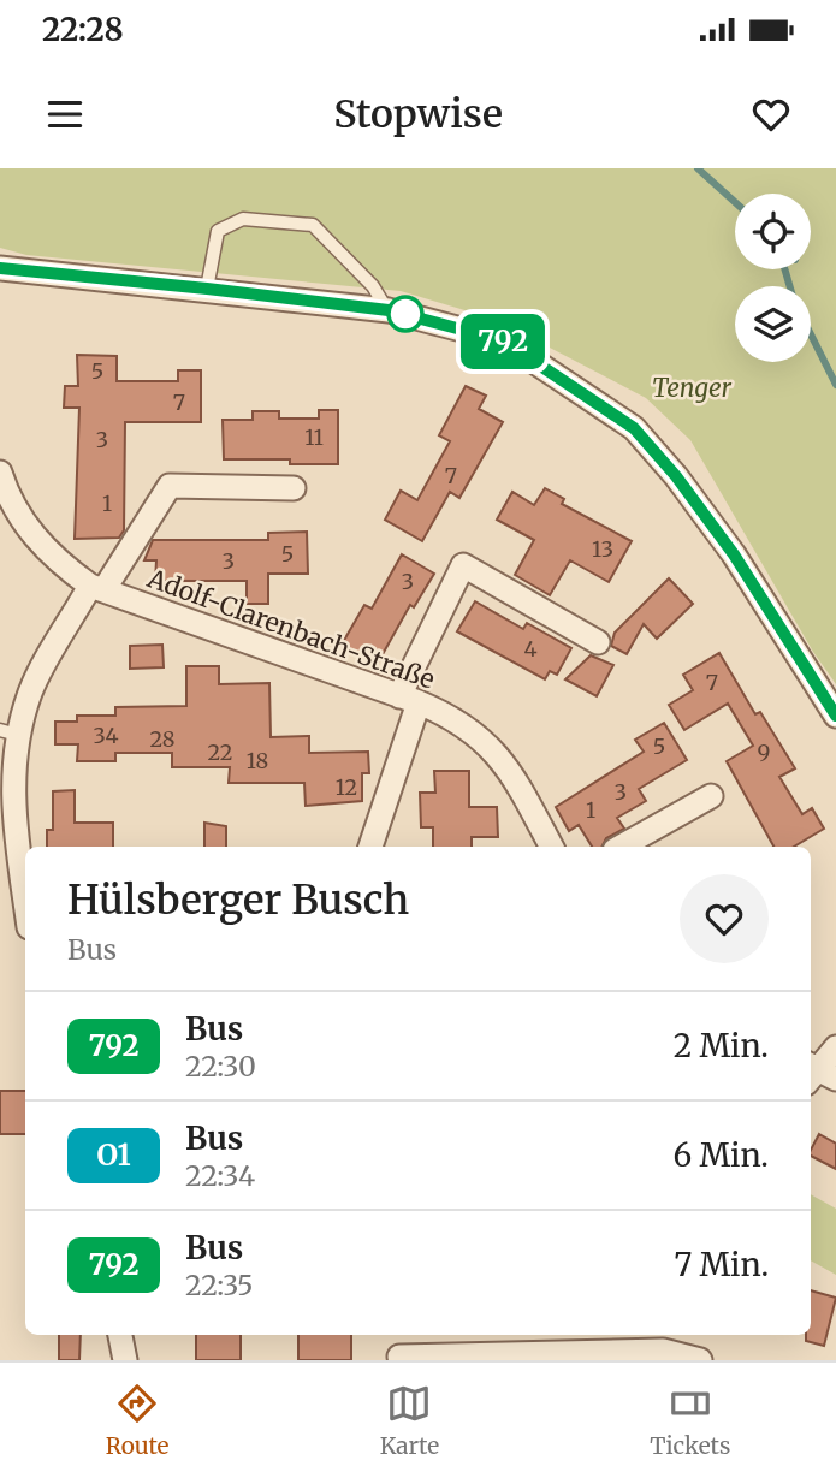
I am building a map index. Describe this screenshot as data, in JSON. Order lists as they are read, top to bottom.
{
  "streets": {
    "street": ["Adolf-Clarenbach-Straße"]
  },
  "parks": ["Tenger"],
  "lines": ["bus line 792"],
  "house_numbers": [
    "5",
    "7",
    "11",
    "3",
    "7",
    "1",
    "13",
    "5",
    "3",
    "3",
    "4",
    "7",
    "34",
    "28",
    "5",
    "22",
    "9",
    "18",
    "12",
    "3",
    "1"
  ],
  "page": {
    "status": "22:28",
    "header": "Stopwise",
    "on_map": "792",
    "heading": ["Hülsberger Busch", "Bus"],
    "list": [
      {
        "mark": "792",
        "name": "Bus",
        "note": "22:30",
        "value": "2 Min."
      },
      {
        "mark": "O1",
        "name": "Bus",
        "note": "22:34",
        "value": "6 Min."
      },
      {
        "mark": "792",
        "name": "Bus",
        "note": "22:35",
        "value": "7 Min."
      }
    ],
    "tabs": ["Route", "Karte", "Tickets"]
  }
}
